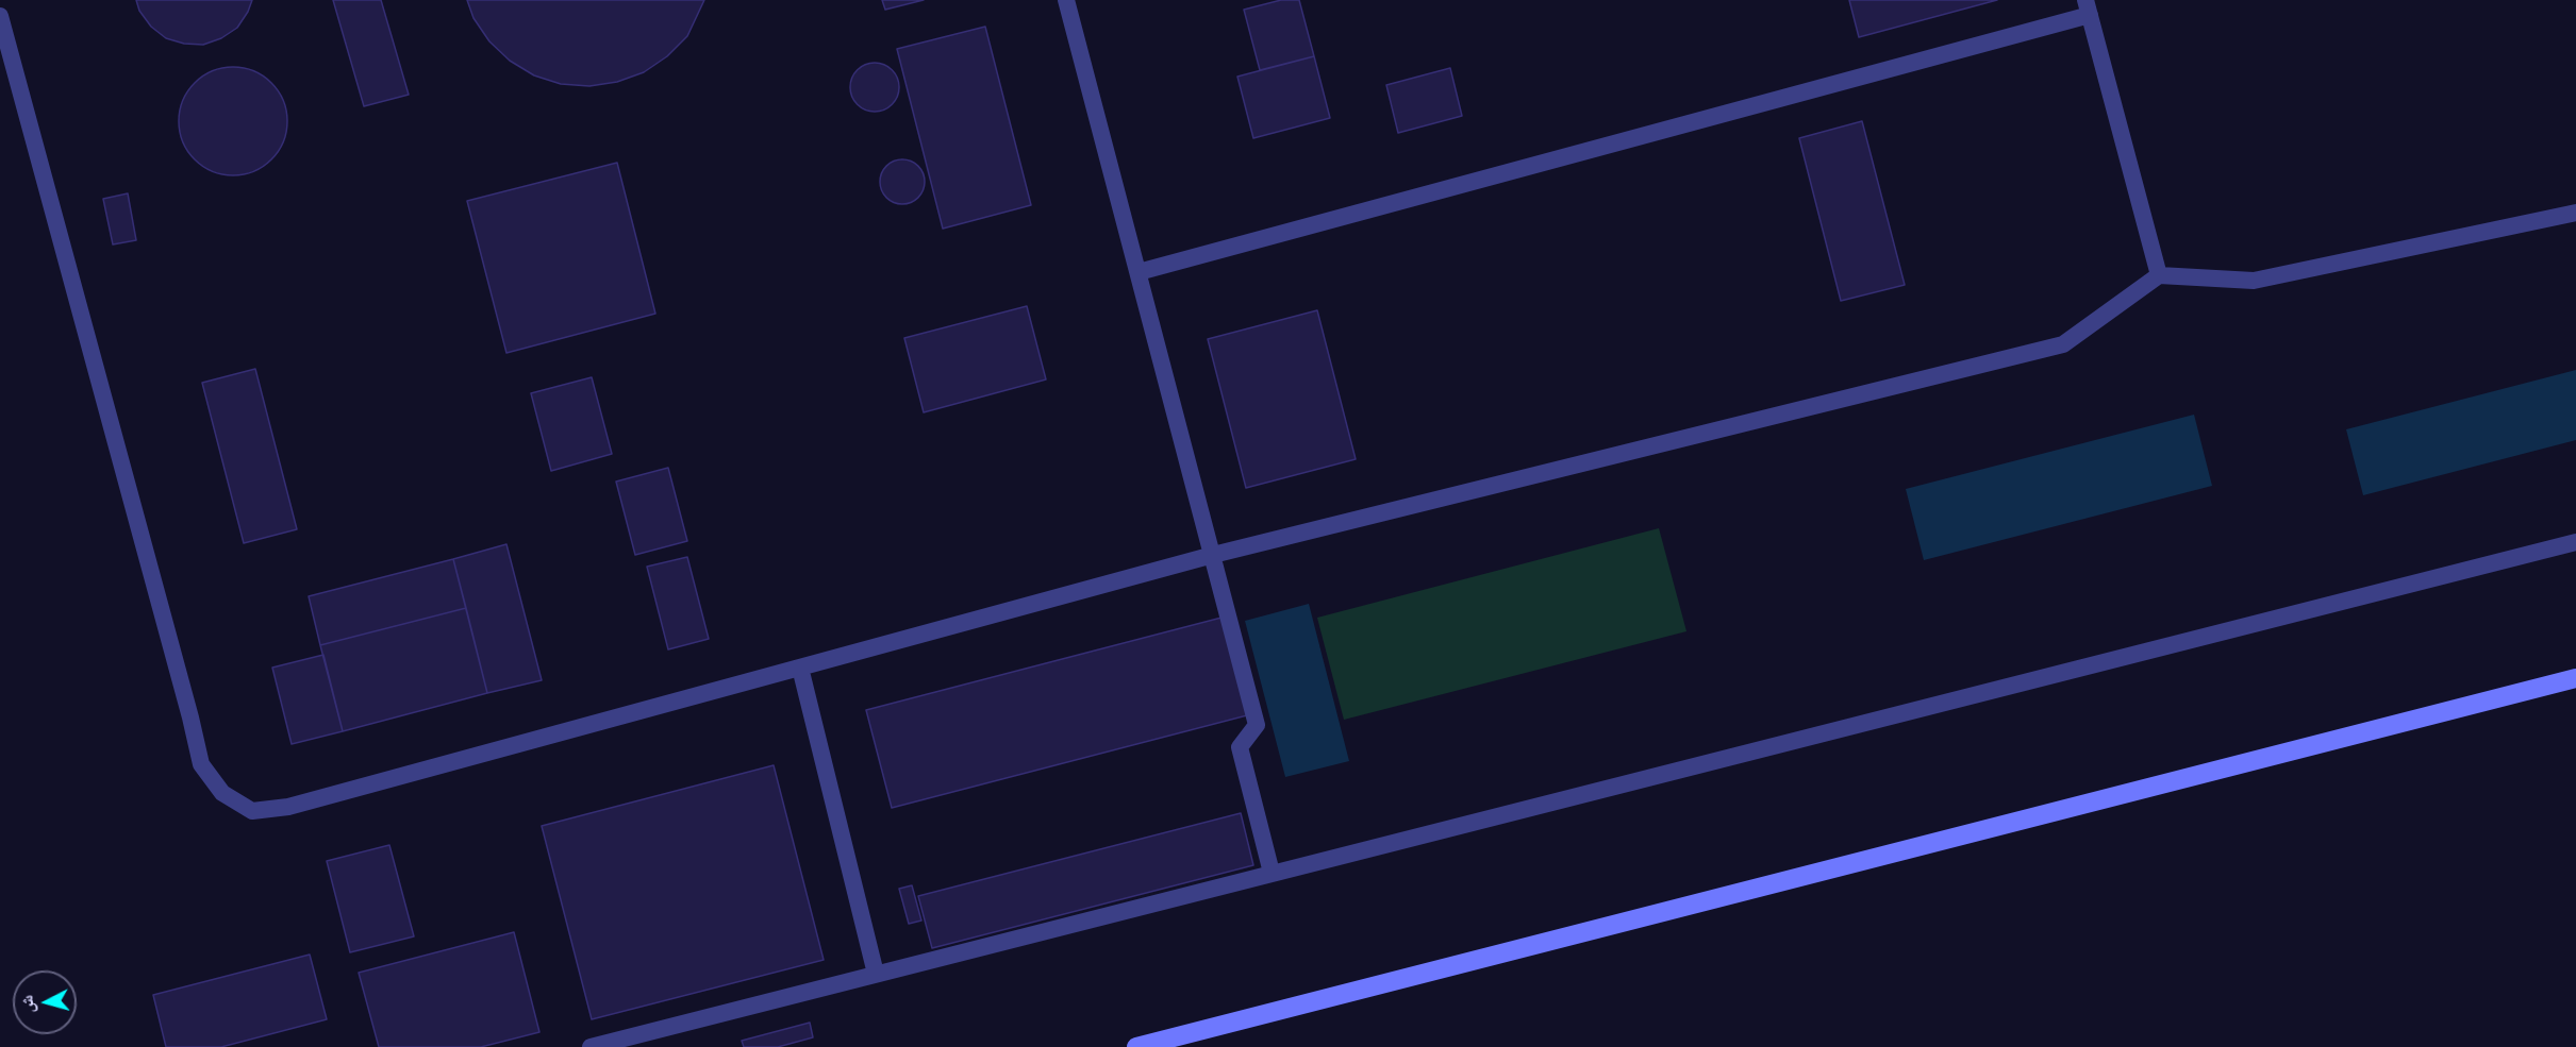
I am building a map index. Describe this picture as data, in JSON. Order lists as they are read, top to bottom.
{
  "north": "left"
}
